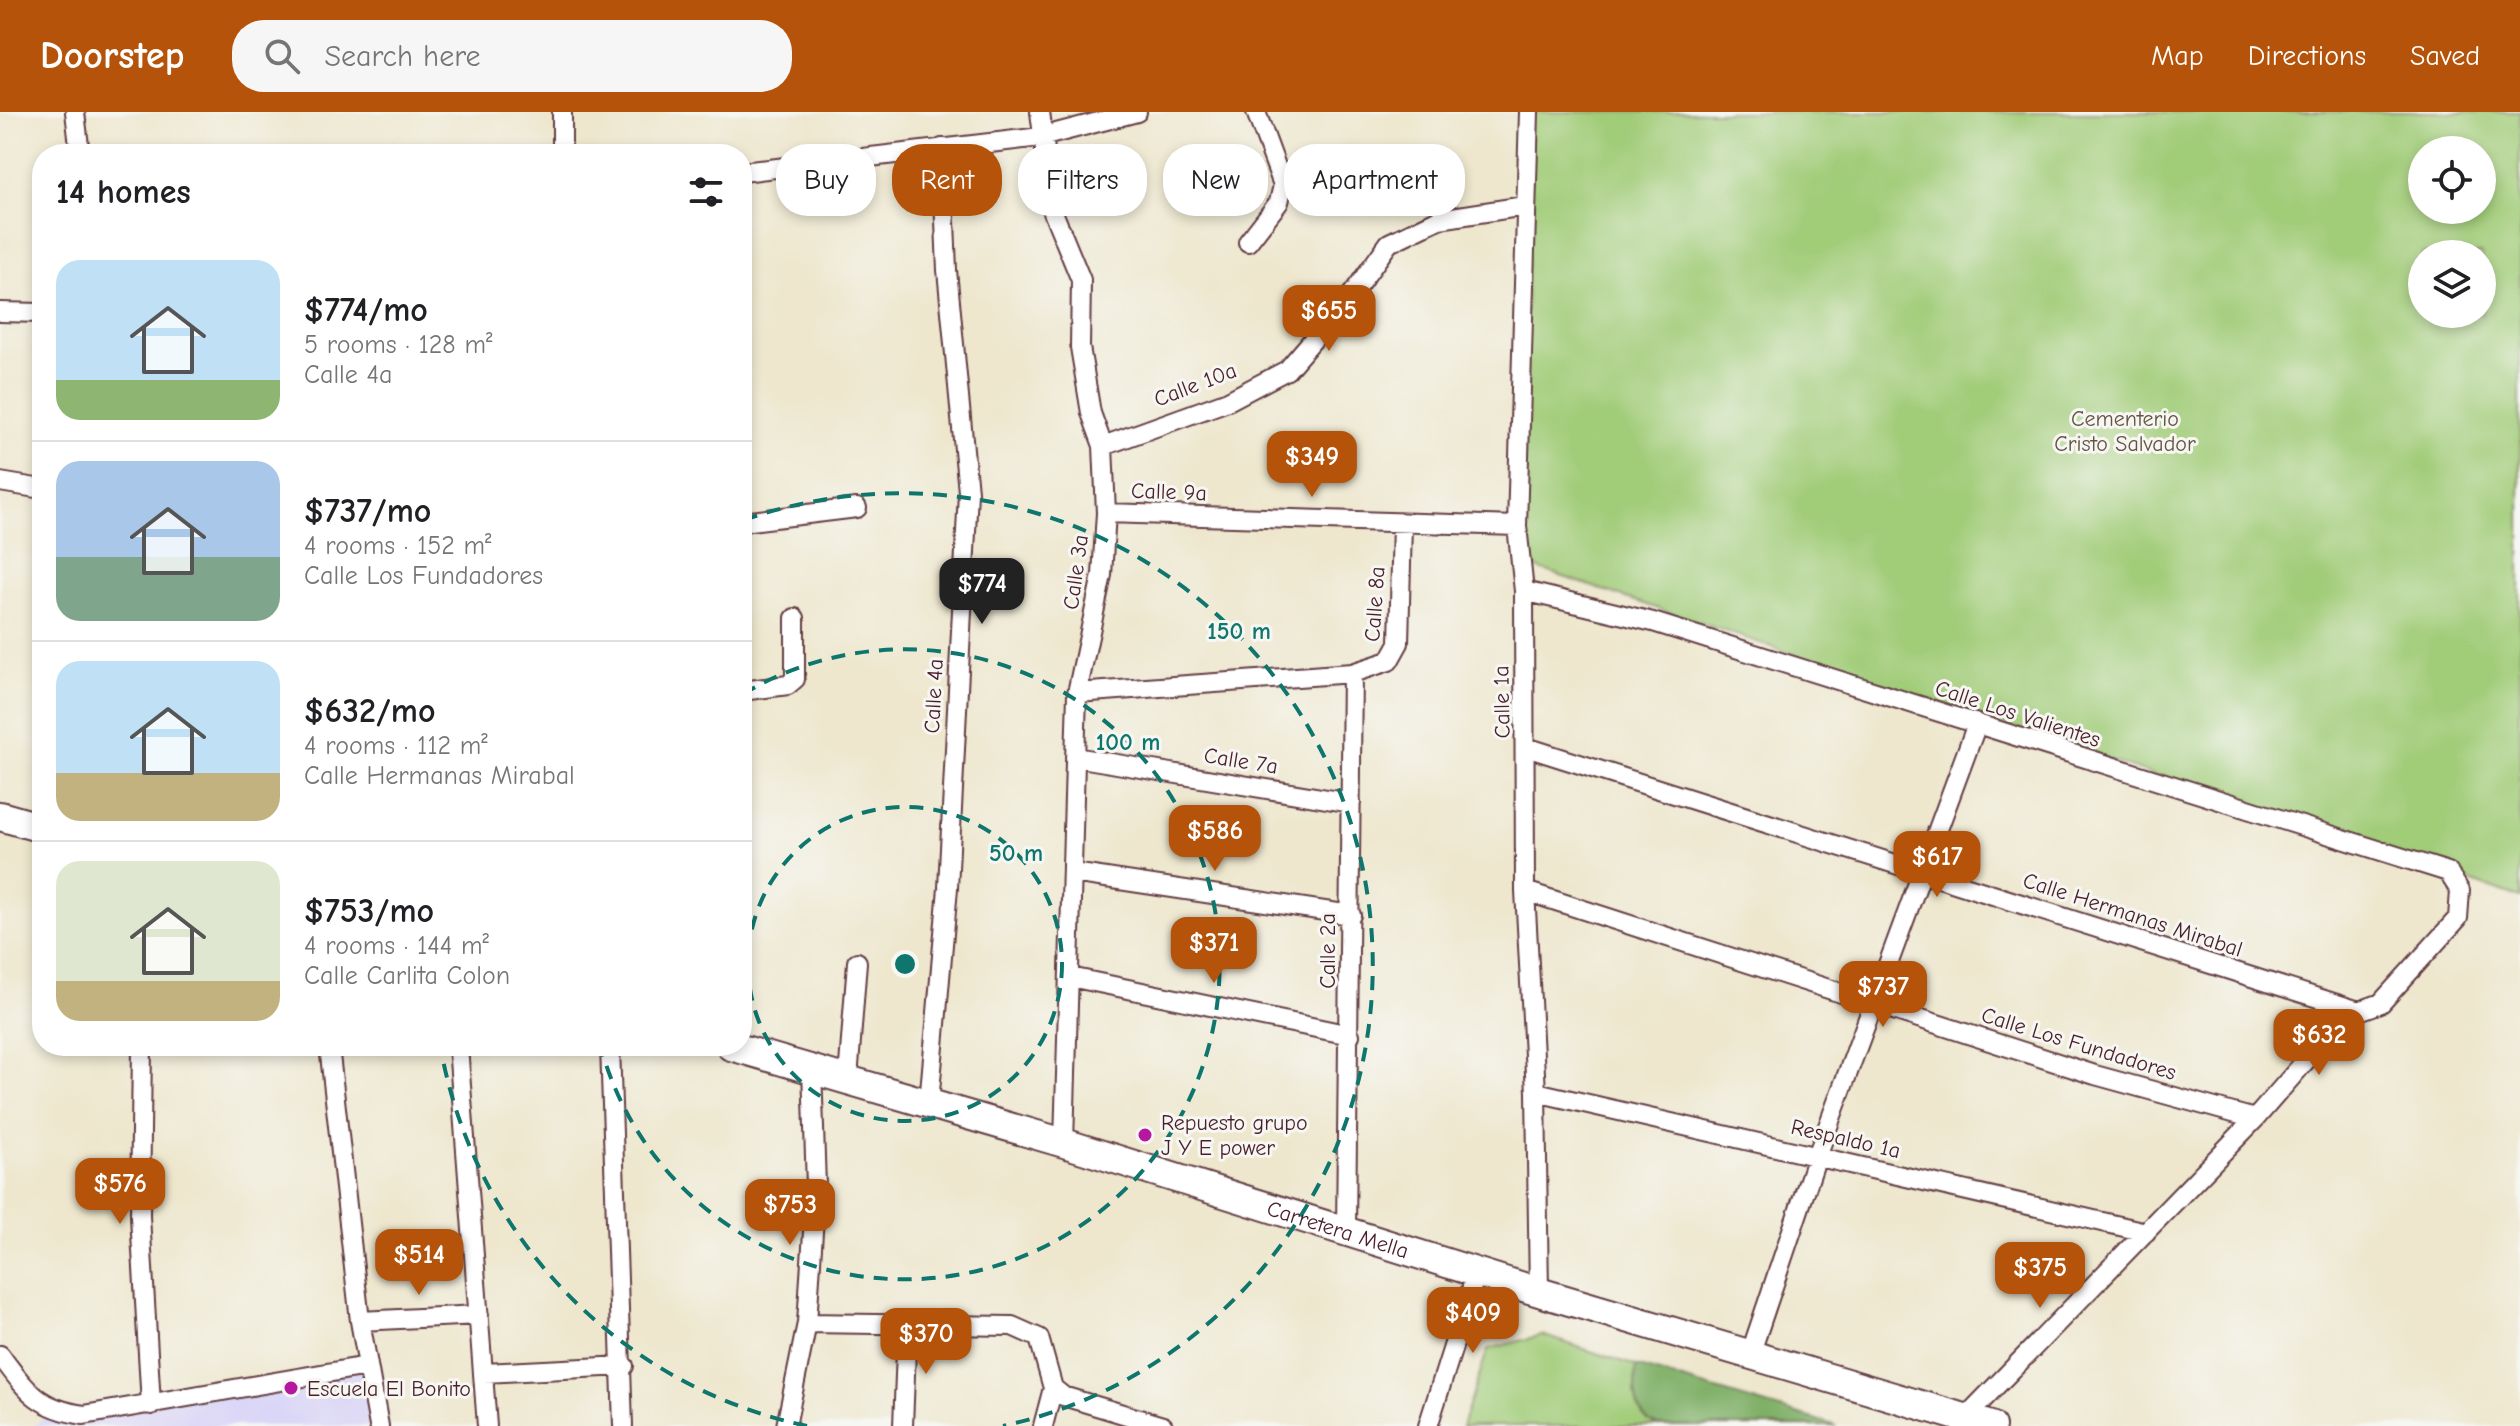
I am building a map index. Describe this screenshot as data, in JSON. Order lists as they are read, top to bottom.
{
  "streets": {
    "main road": ["Carretera Mella"],
    "street": [
      "Calle 10a",
      "Calle 9a",
      "Calle 3a",
      "Calle 8a",
      "Calle 4a",
      "Calle 1a",
      "Calle Los Valientes",
      "Calle 7a",
      "Calle Hermanas Mirabal",
      "Calle 2a",
      "Calle Los Fundadores",
      "Respaldo 1a"
    ]
  },
  "crossings": [
    ["Calle 10a", "Calle 3a"],
    ["Calle 10a", "Calle 1a"],
    ["Calle 9a", "Calle 3a"],
    ["Calle 9a", "Calle 8a"],
    ["Calle 9a", "Calle 1a"],
    ["Calle 3a", "Calle 8a"],
    ["Calle 3a", "Calle 7a"],
    ["Calle 3a", "Carretera Mella"],
    ["Calle 8a", "Calle 2a"],
    ["Calle 4a", "Carretera Mella"],
    ["Calle 1a", "Calle Los Valientes"],
    ["Calle 1a", "Calle Hermanas Mirabal"],
    ["Calle 1a", "Calle Los Fundadores"],
    ["Calle 1a", "Respaldo 1a"],
    ["Calle 1a", "Carretera Mella"],
    ["Calle Los Valientes", "Calle Hermanas Mirabal"],
    ["Calle 7a", "Calle 2a"],
    ["Calle 2a", "Carretera Mella"]
  ],
  "parks": ["Cementerio Cristo Salvador"],
  "places": ["Repuesto grupo J Y E power", "Escuela El Bonito"],
  "page": {
    "header": "Doorstep",
    "search": "Search here",
    "nav": ["Map", "Directions", "Saved"],
    "chip": [
      "Buy",
      "Rent",
      "Filters",
      "New",
      "Apartment"
    ],
    "heading": "14 homes",
    "list": [
      {
        "name": "$774/mo",
        "note": "5 rooms · 128 m² · Calle 4a"
      },
      {
        "name": "$737/mo",
        "note": "4 rooms · 152 m² · Calle Los Fundadores"
      },
      {
        "name": "$632/mo",
        "note": "4 rooms · 112 m² · Calle Hermanas Mirabal"
      },
      {
        "name": "$753/mo",
        "note": "4 rooms · 144 m² · Calle Carlita Colon"
      }
    ],
    "price": [
      "$655",
      "$349",
      "$774",
      "$586",
      "$617",
      "$371",
      "$737",
      "$632",
      "$576",
      "$753",
      "$514",
      "$375",
      "$409",
      "$370"
    ]
  },
  "rings": ["150 m", "100 m", "50 m"]
}
